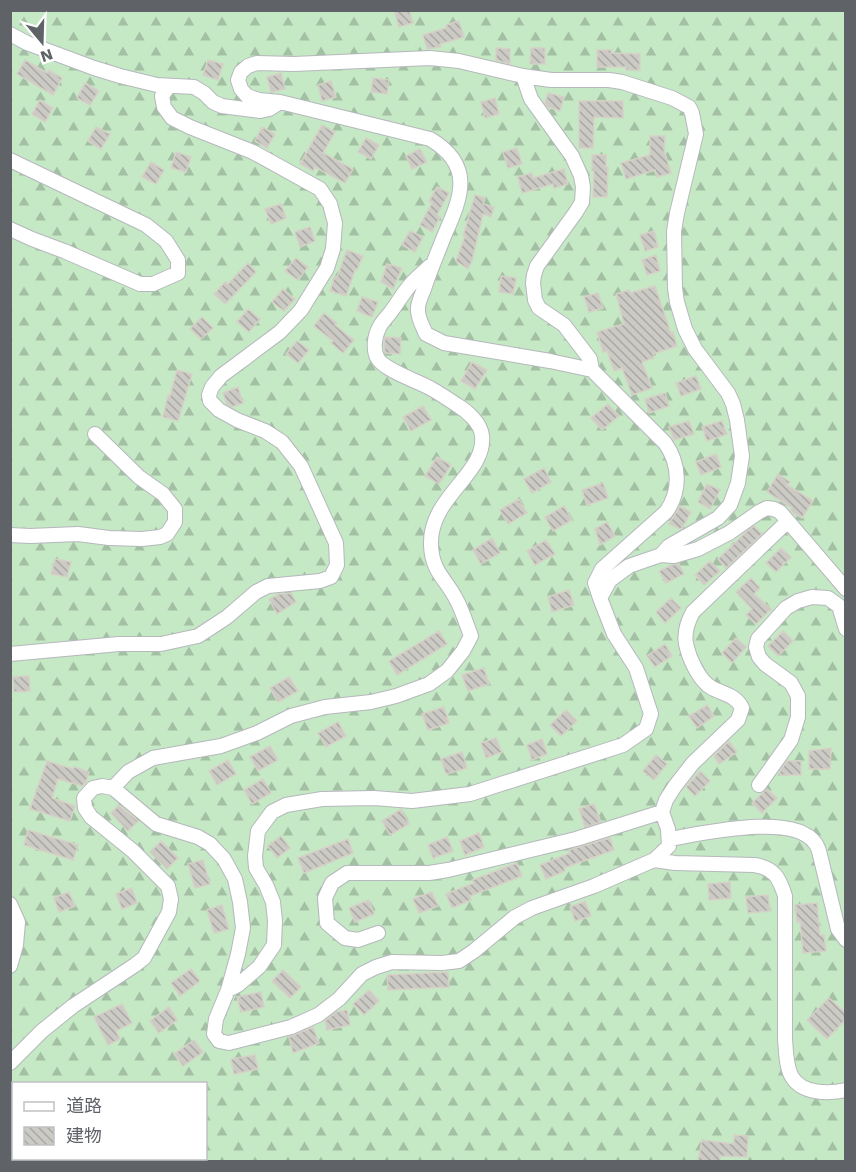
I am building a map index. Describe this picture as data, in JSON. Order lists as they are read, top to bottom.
{
  "legend": ["道路", "建物"],
  "north": "bottom"
}
